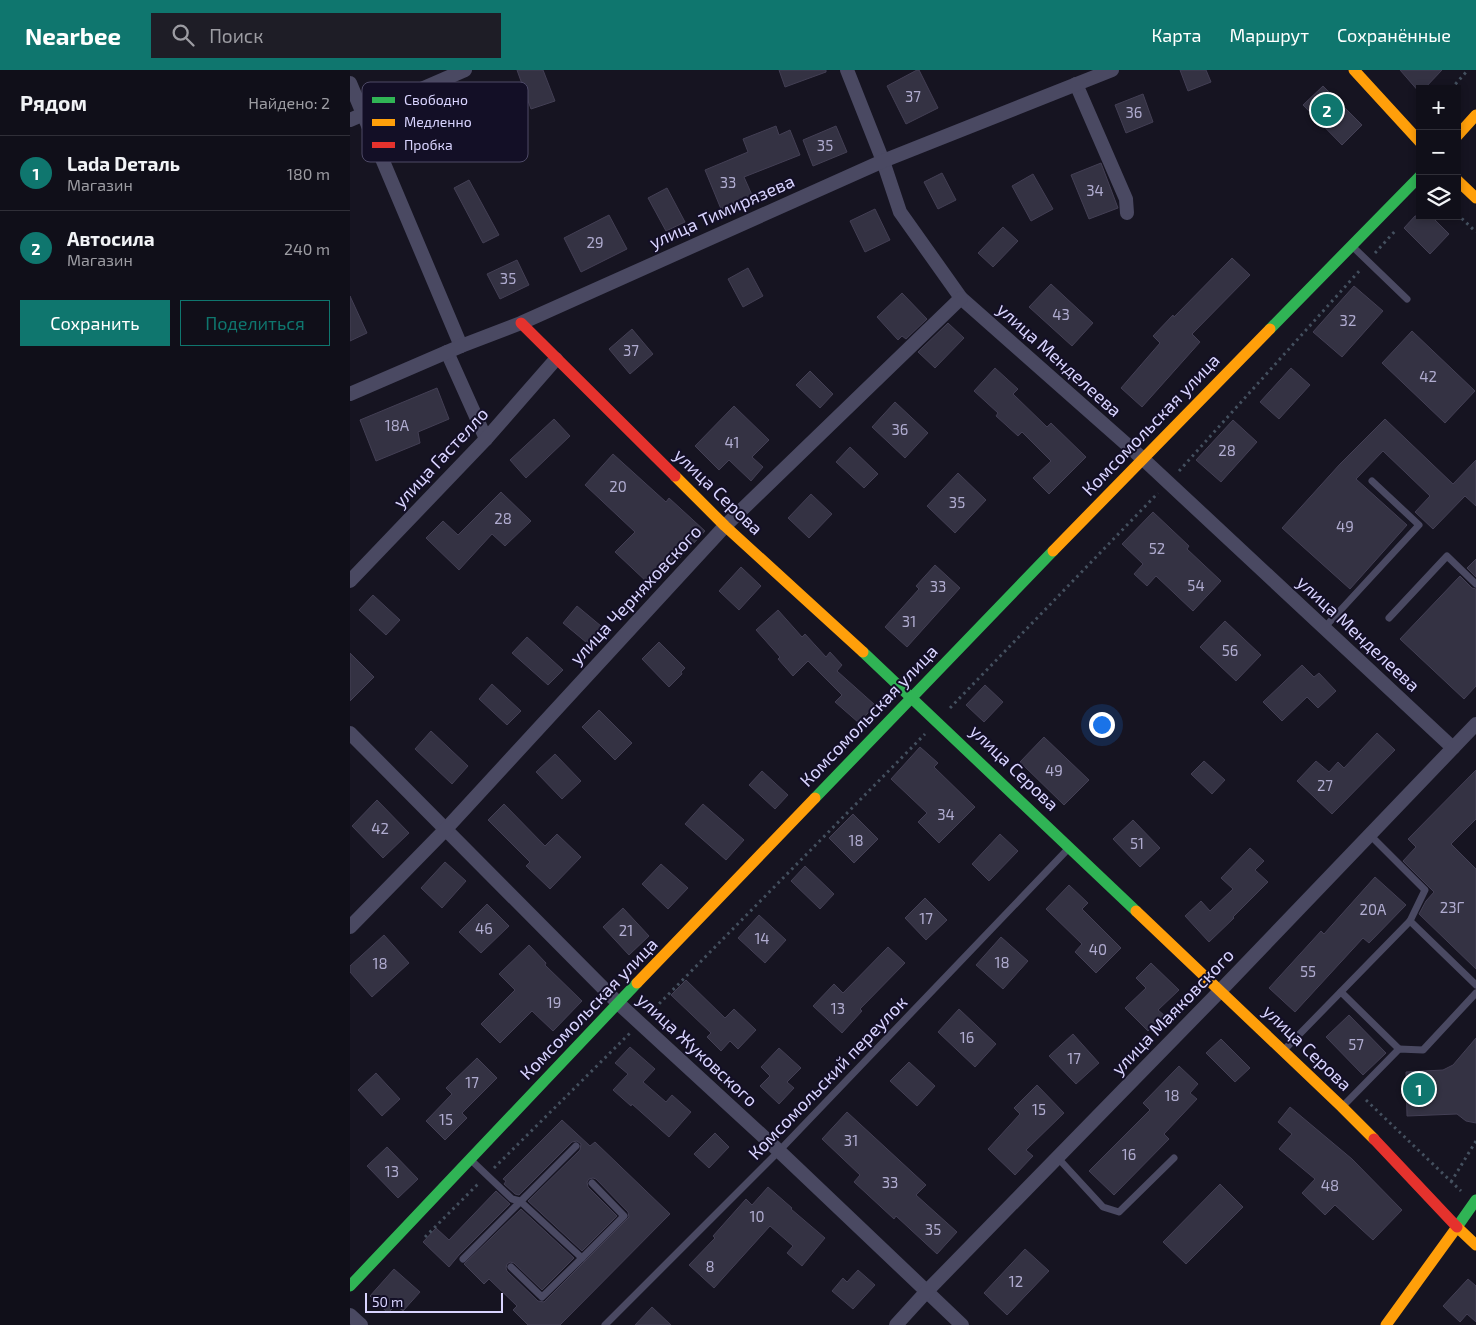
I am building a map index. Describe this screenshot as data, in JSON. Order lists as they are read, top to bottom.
{
  "streets": {
    "main road": ["Комсомольская улица", "улица Серова"],
    "street": [
      "улица Тимирязева",
      "улица Менделеева",
      "улица Гастелло",
      "улица Черняховского",
      "улица Маяковского",
      "улица Жуковского"
    ],
    "lane": ["Комсомольский переулок"]
  },
  "crossings": [
    ["улица Тимирязева", "улица Менделеева"],
    ["улица Тимирязева", "улица Серова"],
    ["улица Менделеева", "Комсомольская улица"],
    ["улица Менделеева", "улица Черняховского"],
    ["улица Менделеева", "улица Маяковского"],
    ["Комсомольская улица", "улица Серова"],
    ["Комсомольская улица", "улица Жуковского"],
    ["улица Гастелло", "улица Серова"],
    ["улица Серова", "улица Черняховского"],
    ["улица Серова", "улица Маяковского"],
    ["улица Серова", "Комсомольский переулок"],
    ["улица Черняховского", "улица Жуковского"],
    ["улица Маяковского", "улица Жуковского"],
    ["улица Жуковского", "Комсомольский переулок"]
  ],
  "house_numbers": [
    "37",
    "36",
    "35",
    "33",
    "34",
    "29",
    "35",
    "43",
    "32",
    "37",
    "42",
    "18А",
    "36",
    "41",
    "28",
    "20",
    "35",
    "28",
    "49",
    "52",
    "54",
    "33",
    "31",
    "56",
    "49",
    "27",
    "34",
    "42",
    "18",
    "51",
    "23Г",
    "20А",
    "17",
    "46",
    "21",
    "14",
    "40",
    "18",
    "18",
    "55",
    "19",
    "13",
    "16",
    "57",
    "17",
    "17",
    "18",
    "15",
    "15",
    "31",
    "16",
    "13",
    "33",
    "48",
    "10",
    "35",
    "8",
    "12"
  ],
  "legend": ["Свободно", "Медленно", "Пробка"],
  "scale_bar": "50 m",
  "page": {
    "header": "Nearbee",
    "search": "Поиск",
    "nav": ["Карта", "Маршрут", "Сохранённые"],
    "heading": ["Рядом", "Найдено: 2"],
    "map_buttons": ["+", "−"],
    "pins": ["2", "1"],
    "list": [
      {
        "mark": "1",
        "name": "Lada Dеталь",
        "note": "Магазин",
        "value": "180 m"
      },
      {
        "mark": "2",
        "name": "Автосила",
        "note": "Магазин",
        "value": "240 m"
      }
    ],
    "buttons": ["Сохранить", "Поделиться"],
    "scale": "50 m"
  }
}
